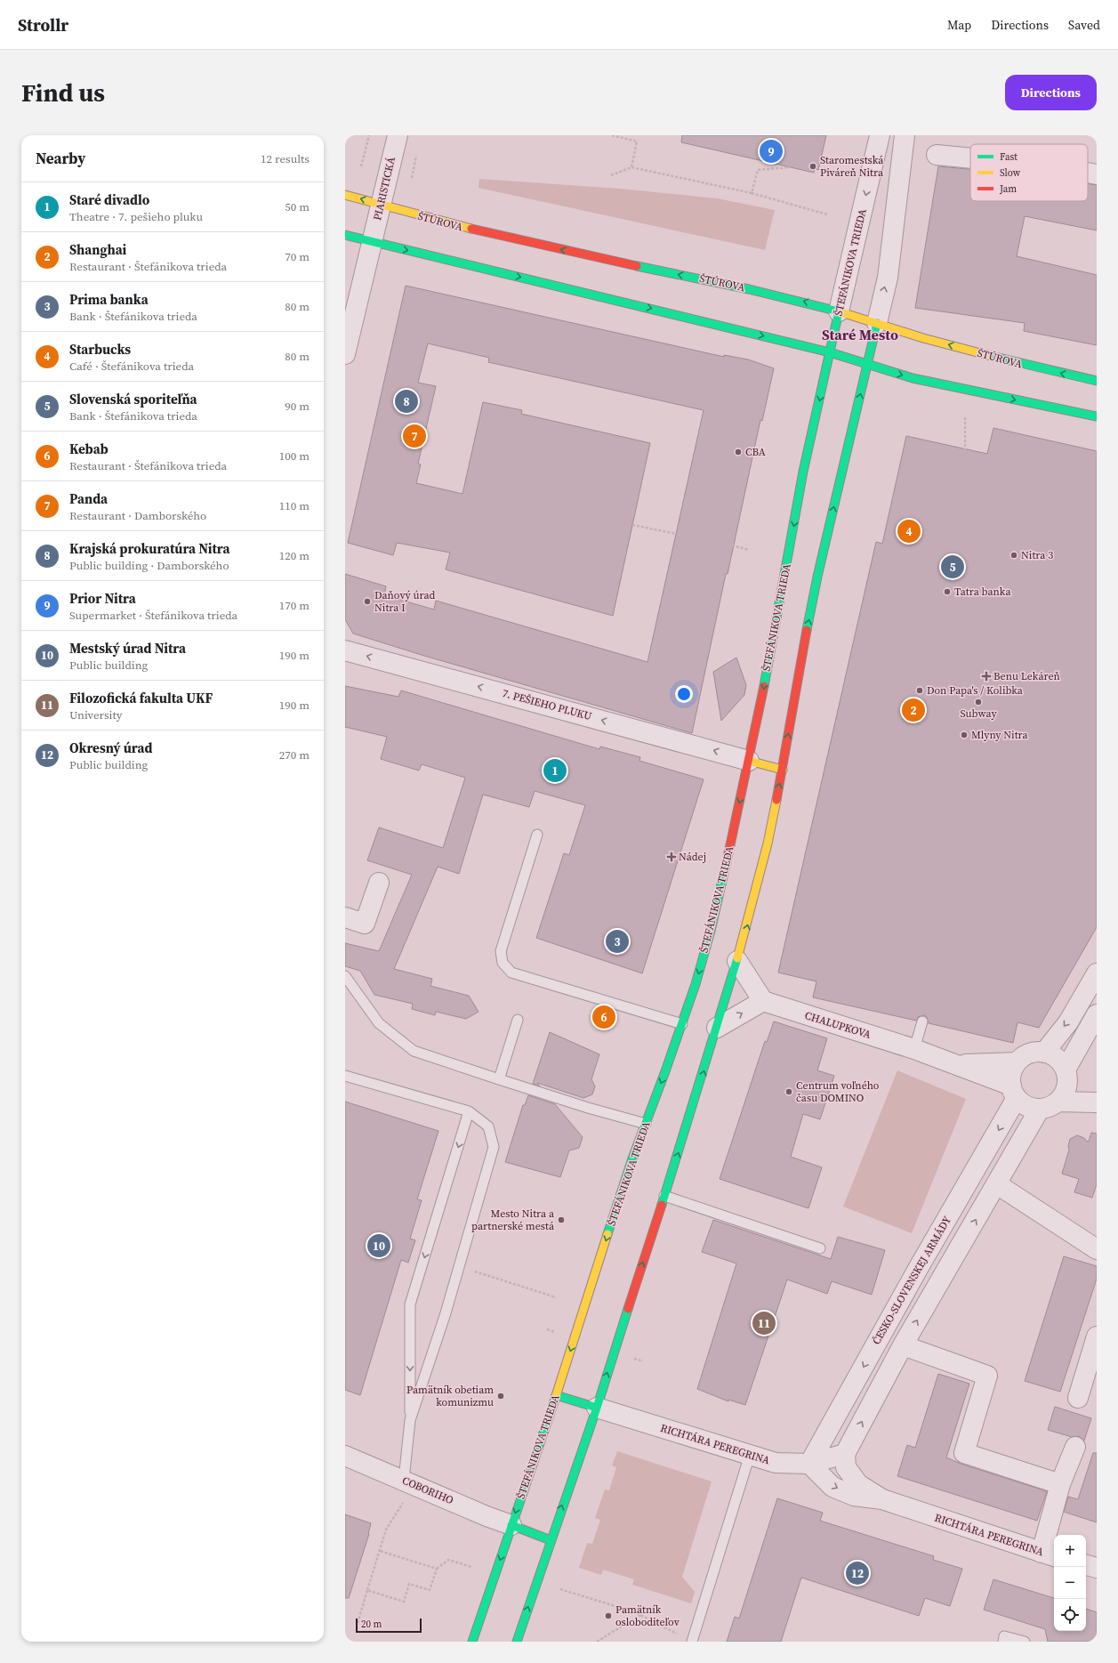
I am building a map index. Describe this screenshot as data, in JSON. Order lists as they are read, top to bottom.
{
  "streets": {
    "main road": ["ŠTÚROVA", "ŠTEFÁNIKOVA TRIEDA"],
    "street": [
      "PIARISTICKÁ",
      "7. PEŠIEHO PLUKU",
      "CHALUPKOVA",
      "ČESKO-SLOVENSKEJ ARMÁDY",
      "RICHTÁRA PEREGRINA",
      "COBORIHO"
    ]
  },
  "crossings": [
    ["PIARISTICKÁ", "ŠTÚROVA"],
    ["ŠTÚROVA", "ŠTEFÁNIKOVA TRIEDA"],
    ["ŠTEFÁNIKOVA TRIEDA", "7. PEŠIEHO PLUKU"],
    ["ŠTEFÁNIKOVA TRIEDA", "COBORIHO"],
    ["CHALUPKOVA", "ČESKO-SLOVENSKEJ ARMÁDY"],
    ["ČESKO-SLOVENSKEJ ARMÁDY", "RICHTÁRA PEREGRINA"]
  ],
  "one_way": ["ŠTEFÁNIKOVA TRIEDA", "7. PEŠIEHO PLUKU"],
  "districts": ["Staré Mesto"],
  "places": {
    "other": [
      "Staromestská Piváreň Nitra",
      "CBA",
      "Nitra 3",
      "Tatra banka",
      "Daňový úrad Nitra I",
      "Don Papa's / Kolibka",
      "Subway",
      "Mlyny Nitra",
      "Centrum voľného času DOMINO",
      "Mesto Nitra a partnerské mestá",
      "Pamätník obetiam komunizmu",
      "Pamätník osloboditeľov"
    ],
    "health": ["Benu Lekáreň", "Nádej"]
  },
  "legend": ["Fast", "Slow", "Jam"],
  "scale_bar": "20 m",
  "page": {
    "header": "Strollr",
    "nav": ["Map", "Directions", "Saved"],
    "buttons": "Directions",
    "title": "Find us",
    "heading": ["Nearby", "12 results"],
    "pins": [
      "9",
      "8",
      "7",
      "4",
      "5",
      "2",
      "1",
      "3",
      "6",
      "10",
      "11",
      "12"
    ],
    "list": [
      {
        "mark": "1",
        "name": "Staré divadlo",
        "note": "Theatre · 7. pešieho pluku",
        "value": "50 m"
      },
      {
        "mark": "2",
        "name": "Shanghai",
        "note": "Restaurant · Štefánikova trieda",
        "value": "70 m"
      },
      {
        "mark": "3",
        "name": "Prima banka",
        "note": "Bank · Štefánikova trieda",
        "value": "80 m"
      },
      {
        "mark": "4",
        "name": "Starbucks",
        "note": "Café · Štefánikova trieda",
        "value": "80 m"
      },
      {
        "mark": "5",
        "name": "Slovenská sporiteľňa",
        "note": "Bank · Štefánikova trieda",
        "value": "90 m"
      },
      {
        "mark": "6",
        "name": "Kebab",
        "note": "Restaurant · Štefánikova trieda",
        "value": "100 m"
      },
      {
        "mark": "7",
        "name": "Panda",
        "note": "Restaurant · Damborského",
        "value": "110 m"
      },
      {
        "mark": "8",
        "name": "Krajská prokuratúra Nitra",
        "note": "Public building · Damborského",
        "value": "120 m"
      },
      {
        "mark": "9",
        "name": "Prior Nitra",
        "note": "Supermarket · Štefánikova trieda",
        "value": "170 m"
      },
      {
        "mark": "10",
        "name": "Mestský úrad Nitra",
        "note": "Public building",
        "value": "190 m"
      },
      {
        "mark": "11",
        "name": "Filozofická fakulta UKF",
        "note": "University",
        "value": "190 m"
      },
      {
        "mark": "12",
        "name": "Okresný úrad",
        "note": "Public building",
        "value": "270 m"
      }
    ],
    "map_buttons": ["+", "−"],
    "scale": "20 m"
  }
}
